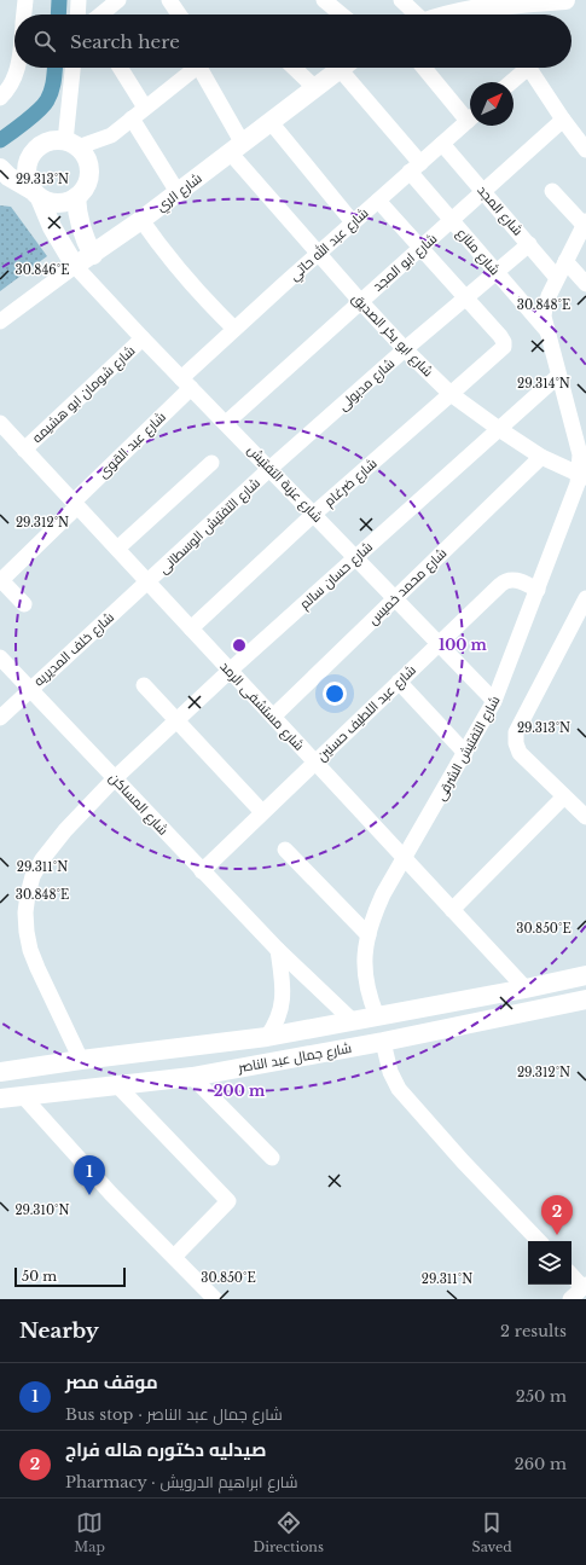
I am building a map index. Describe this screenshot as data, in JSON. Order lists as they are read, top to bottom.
{
  "streets": {
    "main road": ["شارع الري", "شارع جمال عبد الناصر"],
    "street": [
      "شارع المجد",
      "شارع عبد الله حاتي",
      "شارع منازع",
      "شارع ابو المجد",
      "شارع ابو بكر الصديق",
      "شارع مدبولى",
      "شارع شومان ابو هشيمه",
      "شارع عبد القوى",
      "شارع ضرغام",
      "شارع عزبة التفتيش",
      "شارع التفتيش الوسطانى",
      "شارع حسان سالم",
      "شارع محمد خميس",
      "شارع خلف المديريه",
      "شارع مستشفى الرمد",
      "شارع عبد اللطيف حسنين",
      "شارع التفتيش الشرقى",
      "شارع المساكن"
    ]
  },
  "crossings": [
    ["شارع الري", "شارع ابو بكر الصديق"],
    ["شارع الري", "شارع عزبة التفتيش"],
    ["شارع المجد", "شارع عبد الله حاتي"],
    ["شارع المجد", "شارع ابو المجد"],
    ["شارع المجد", "شارع مدبولى"],
    ["شارع المجد", "شارع التفتيش الشرقى"],
    ["شارع عبد الله حاتي", "شارع منازع"],
    ["شارع عبد الله حاتي", "شارع ابو بكر الصديق"],
    ["شارع عبد الله حاتي", "شارع عبد القوى"],
    ["شارع عبد الله حاتي", "شارع عزبة التفتيش"],
    ["شارع منازع", "شارع ابو المجد"],
    ["شارع منازع", "شارع مدبولى"],
    ["شارع منازع", "شارع التفتيش الشرقى"],
    ["شارع ابو المجد", "شارع ابو بكر الصديق"],
    ["شارع ابو المجد", "شارع عزبة التفتيش"],
    ["شارع ابو بكر الصديق", "شارع مدبولى"],
    ["شارع ابو بكر الصديق", "شارع ضرغام"],
    ["شارع ابو بكر الصديق", "شارع حسان سالم"],
    ["شارع ابو بكر الصديق", "شارع محمد خميس"],
    ["شارع ابو بكر الصديق", "شارع التفتيش الشرقى"],
    ["شارع مدبولى", "شارع ضرغام"],
    ["شارع مدبولى", "شارع عزبة التفتيش"],
    ["شارع مدبولى", "شارع التفتيش الوسطانى"],
    ["شارع شومان ابو هشيمه", "شارع عزبة التفتيش"],
    ["شارع شومان ابو هشيمه", "شارع مستشفى الرمد"],
    ["شارع عبد القوى", "شارع عزبة التفتيش"],
    ["شارع عبد القوى", "شارع مستشفى الرمد"],
    ["شارع ضرغام", "شارع عزبة التفتيش"],
    ["شارع ضرغام", "شارع مستشفى الرمد"],
    ["شارع عزبة التفتيش", "شارع التفتيش الوسطانى"],
    ["شارع عزبة التفتيش", "شارع حسان سالم"],
    ["شارع عزبة التفتيش", "شارع محمد خميس"],
    ["شارع عزبة التفتيش", "شارع عبد اللطيف حسنين"],
    ["شارع عزبة التفتيش", "شارع التفتيش الشرقى"],
    ["شارع التفتيش الوسطانى", "شارع خلف المديريه"],
    ["شارع التفتيش الوسطانى", "شارع مستشفى الرمد"],
    ["شارع حسان سالم", "شارع مستشفى الرمد"],
    ["شارع حسان سالم", "شارع التفتيش الشرقى"],
    ["شارع حسان سالم", "شارع المساكن"],
    ["شارع حسان سالم", "شارع جمال عبد الناصر"],
    ["شارع محمد خميس", "شارع مستشفى الرمد"],
    ["شارع خلف المديريه", "شارع مستشفى الرمد"],
    ["شارع خلف المديريه", "شارع المساكن"],
    ["شارع مستشفى الرمد", "شارع عبد اللطيف حسنين"],
    ["شارع مستشفى الرمد", "شارع التفتيش الشرقى"],
    ["شارع مستشفى الرمد", "شارع جمال عبد الناصر"],
    ["شارع عبد اللطيف حسنين", "شارع التفتيش الشرقى"],
    ["شارع عبد اللطيف حسنين", "شارع المساكن"],
    ["شارع التفتيش الشرقى", "شارع جمال عبد الناصر"],
    ["شارع المساكن", "شارع جمال عبد الناصر"]
  ],
  "scale_bar": "50 m",
  "north": "top right",
  "page": {
    "search": "Search here",
    "pins": ["1", "2"],
    "scale": "50 m",
    "heading": ["Nearby", "2 results"],
    "list": [
      {
        "mark": "1",
        "name": "موقف مصر",
        "note": "Bus stop · شارع جمال عبد الناصر",
        "value": "250 m"
      },
      {
        "mark": "2",
        "name": "صيدليه دكتوره هاله فراج",
        "note": "Pharmacy · شارع ابراهيم الدرويش",
        "value": "260 m"
      }
    ],
    "nav": ["Map", "Directions", "Saved"]
  },
  "coordinates": [
    "29.313°N",
    "30.846°E",
    "30.848°E",
    "29.314°N",
    "29.312°N",
    "29.311°N",
    "30.850°E",
    "29.310°N"
  ],
  "rings": ["100 m", "200 m"]
}
